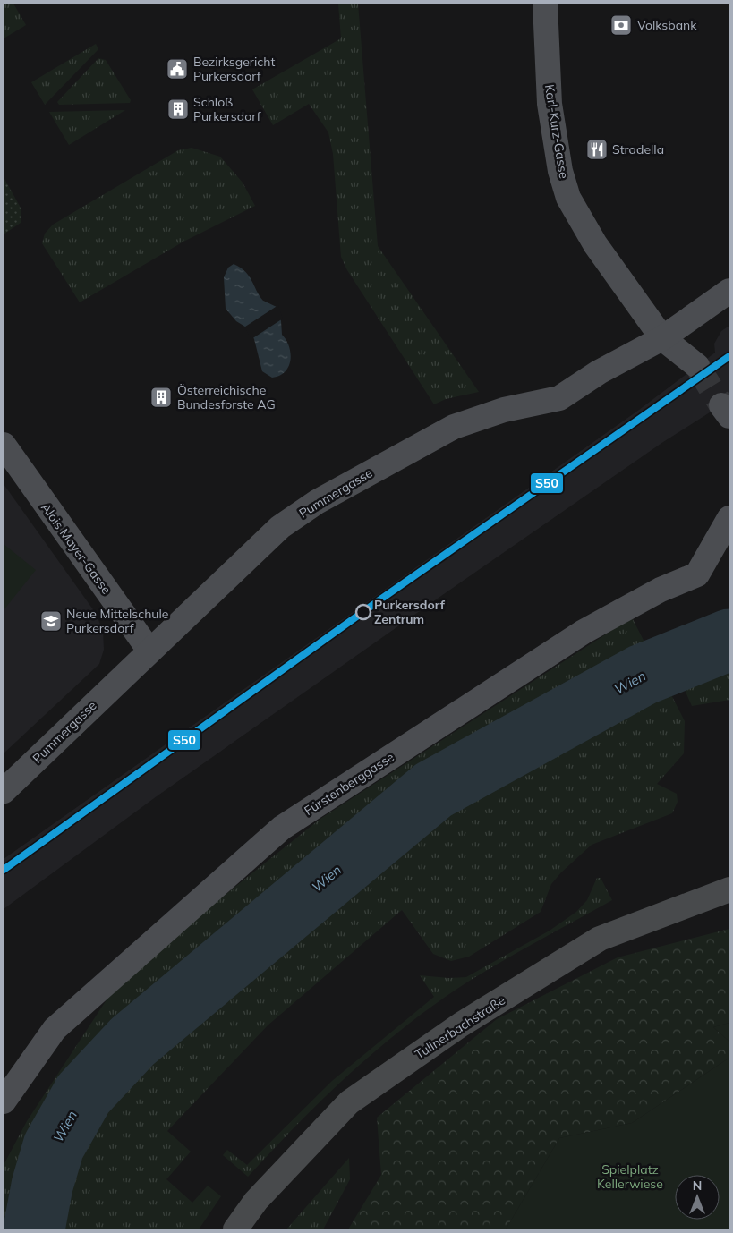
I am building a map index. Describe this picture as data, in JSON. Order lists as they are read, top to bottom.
{
  "streets": {
    "main road": ["Tullnerbachstraße"],
    "street": [
      "Karl-Kurz-Gasse",
      "Pummergasse",
      "Alois Mayer-Gasse",
      "Fürstenberggasse"
    ]
  },
  "crossings": [
    ["Karl-Kurz-Gasse", "Pummergasse"],
    ["Pummergasse", "Alois Mayer-Gasse"]
  ],
  "water": ["Wien"],
  "parks": ["Spielplatz Kellerwiese"],
  "places": {
    "bank": ["Volksbank"],
    "public building": ["Bezirksgericht Purkersdorf"],
    "building": ["Schloß Purkersdorf", "Österreichische Bundesforste AG"],
    "restaurant": ["Stradella"],
    "other": ["Purkersdorf Zentrum"],
    "school or university": ["Neue Mittelschule Purkersdorf"]
  },
  "lines": ["transit line S50"],
  "north": "top"
}
